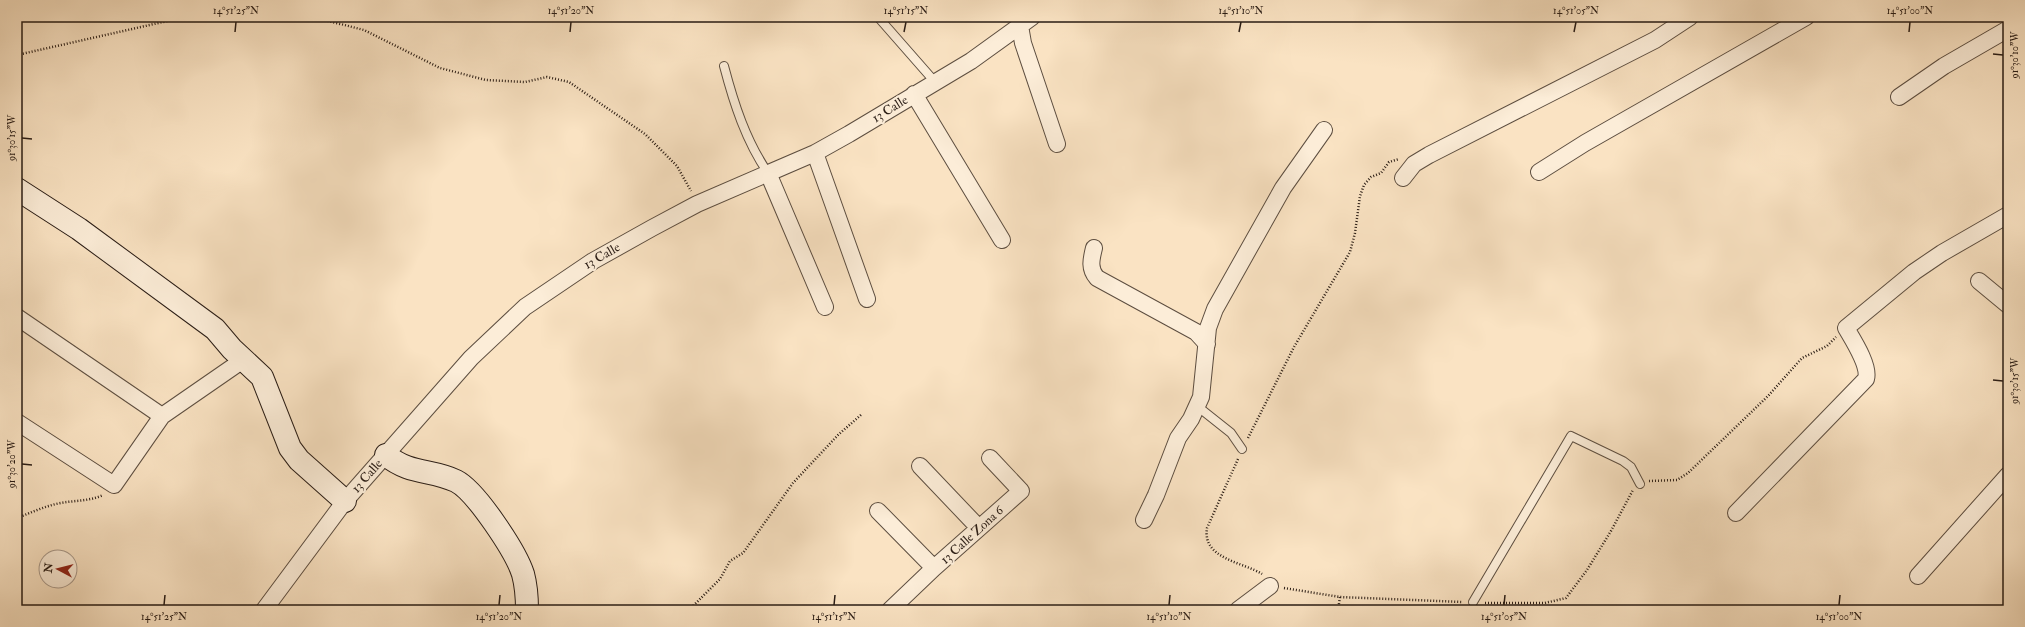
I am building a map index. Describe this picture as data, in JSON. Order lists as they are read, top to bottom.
{
  "streets": {
    "street": ["13 Calle", "13 Calle Zona 6"]
  },
  "north": "left",
  "coordinates": [
    "14°51'25\"N",
    "14°51'20\"N",
    "14°51'15\"N",
    "14°51'10\"N",
    "14°51'05\"N",
    "14°51'00\"N",
    "91°30'10\"W",
    "91°30'15\"W",
    "91°30'20\"W"
  ]
}
